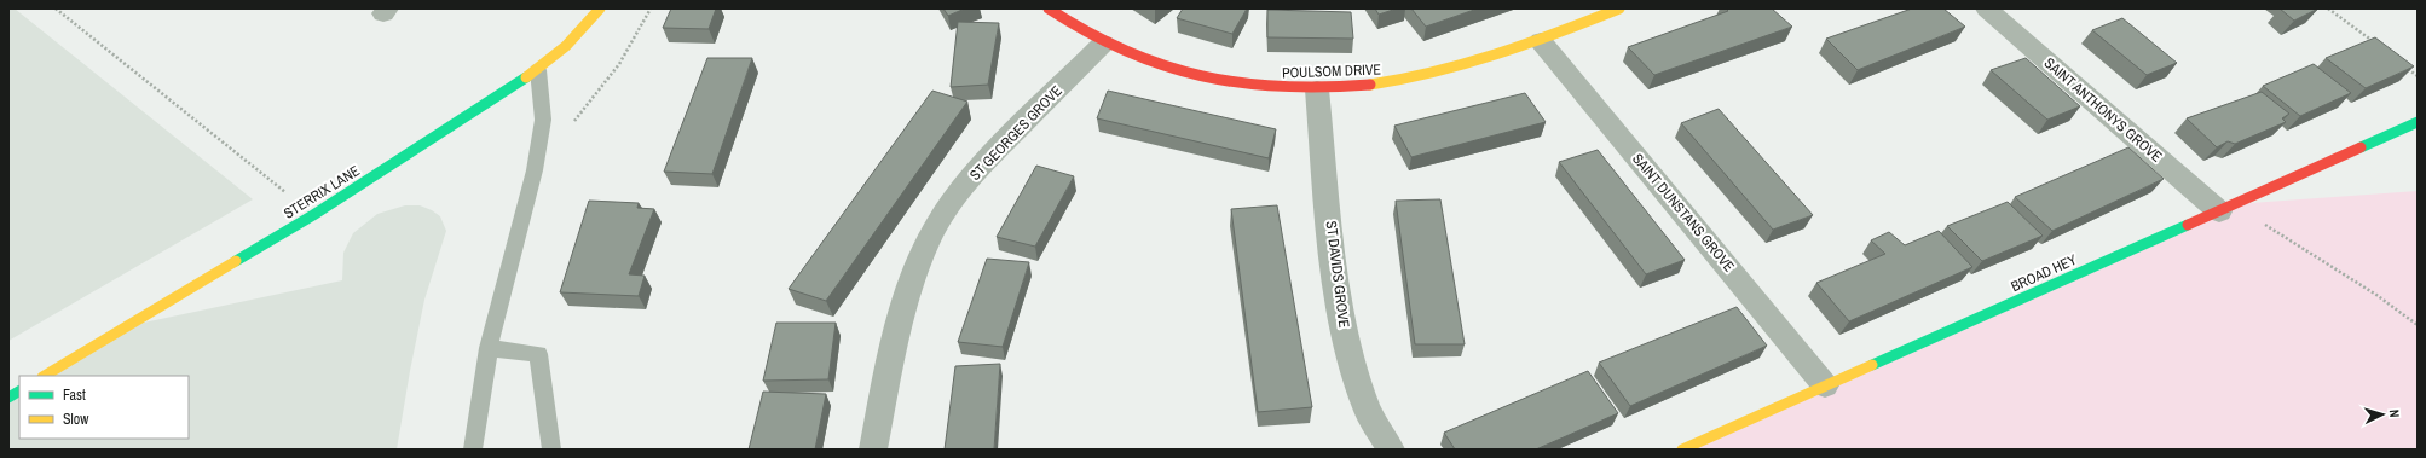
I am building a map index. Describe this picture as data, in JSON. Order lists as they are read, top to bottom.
{
  "streets": {
    "street": [
      "POULSOM DRIVE",
      "SAINT ANTHONYS GROVE",
      "ST GEORGES GROVE",
      "STERRIX LANE",
      "SAINT DUNSTANS GROVE",
      "BROAD HEY",
      "ST DAVIDS GROVE"
    ]
  },
  "crossings": [
    ["POULSOM DRIVE", "ST GEORGES GROVE"],
    ["POULSOM DRIVE", "SAINT DUNSTANS GROVE"],
    ["POULSOM DRIVE", "ST DAVIDS GROVE"],
    ["SAINT ANTHONYS GROVE", "BROAD HEY"],
    ["SAINT DUNSTANS GROVE", "BROAD HEY"]
  ],
  "legend": ["Fast", "Slow"],
  "north": "right"
}
